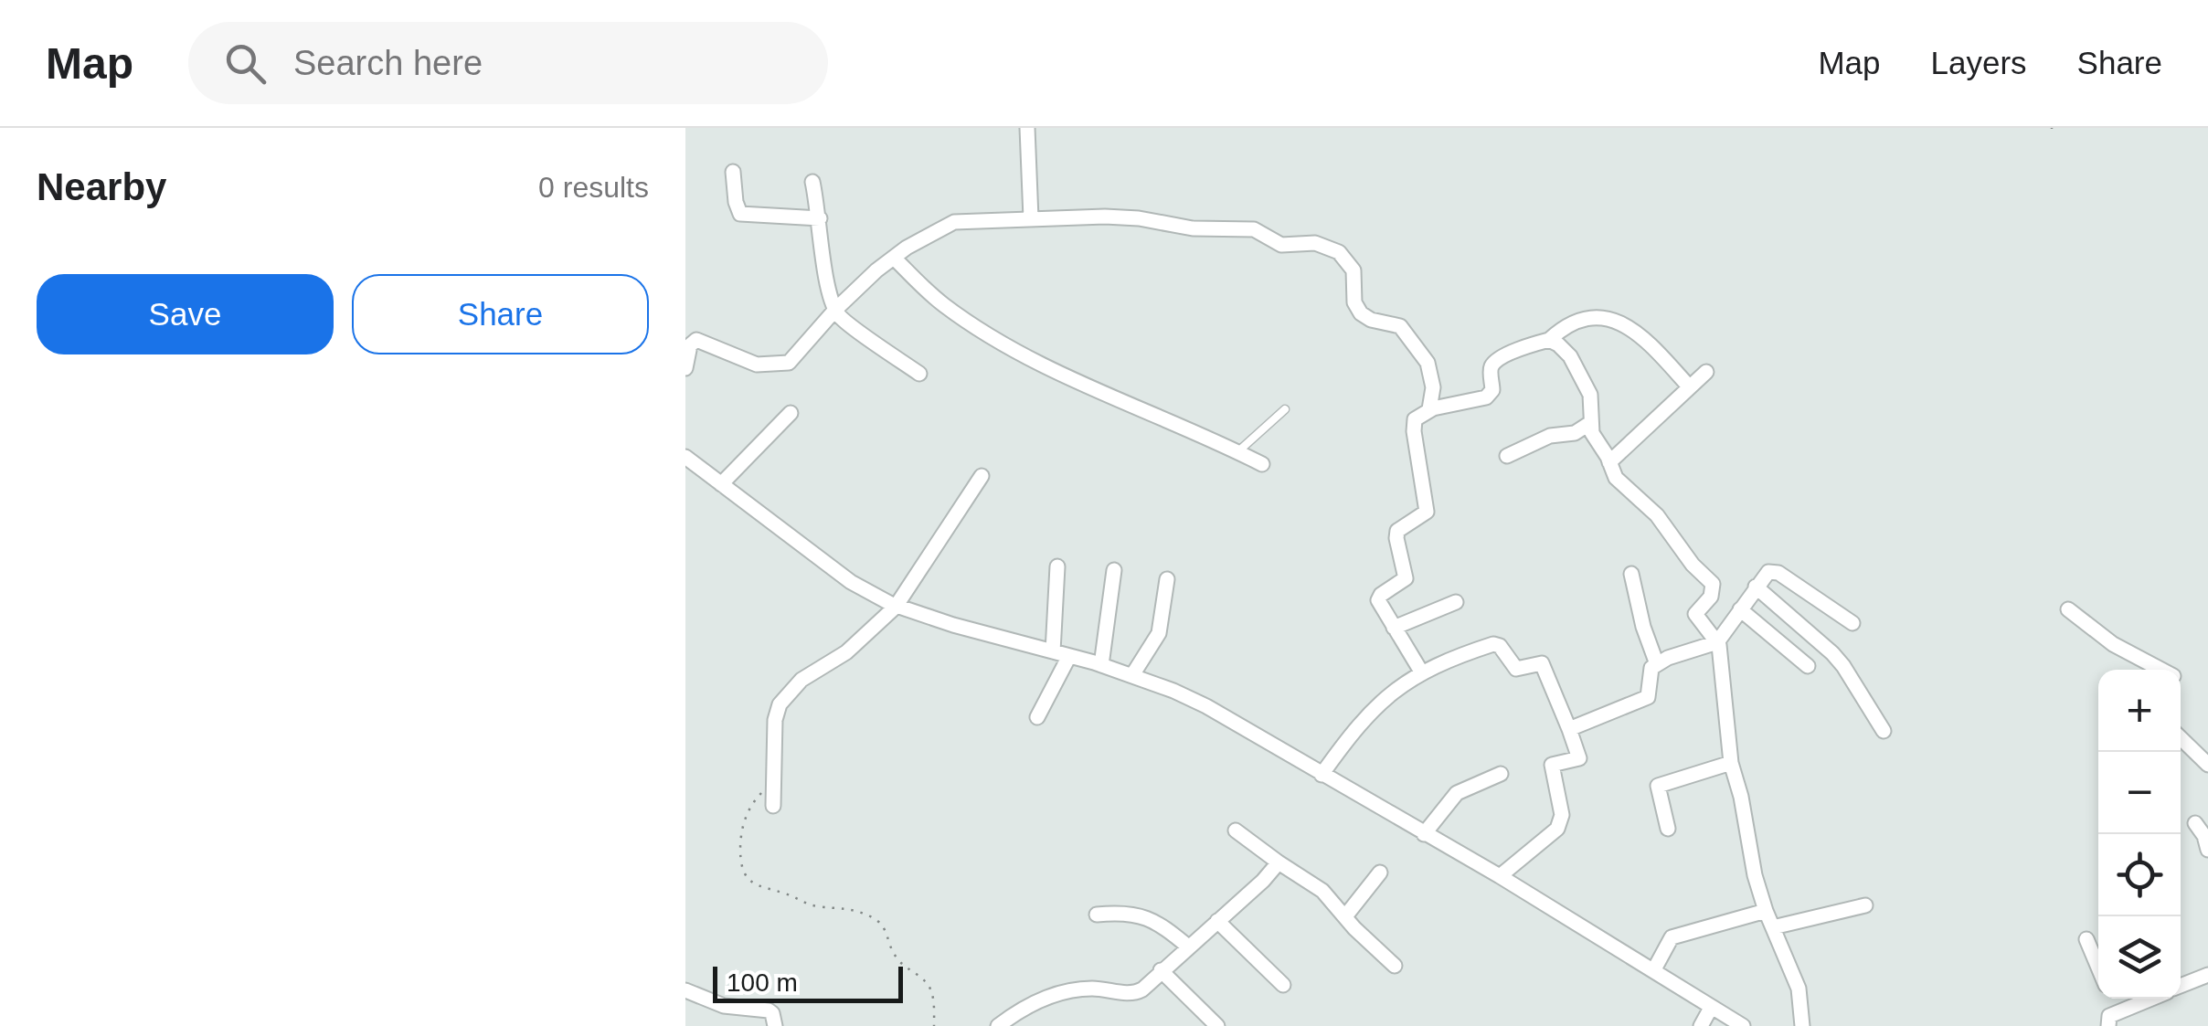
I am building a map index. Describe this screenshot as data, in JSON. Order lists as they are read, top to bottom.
{
  "scale_bar": "100 m",
  "page": {
    "header": "Map",
    "search": "Search here",
    "nav": ["Map", "Layers", "Share"],
    "heading": ["Nearby", "0 results"],
    "buttons": ["Save", "Share"],
    "map_buttons": ["+", "−"],
    "scale": "100 m"
  }
}
